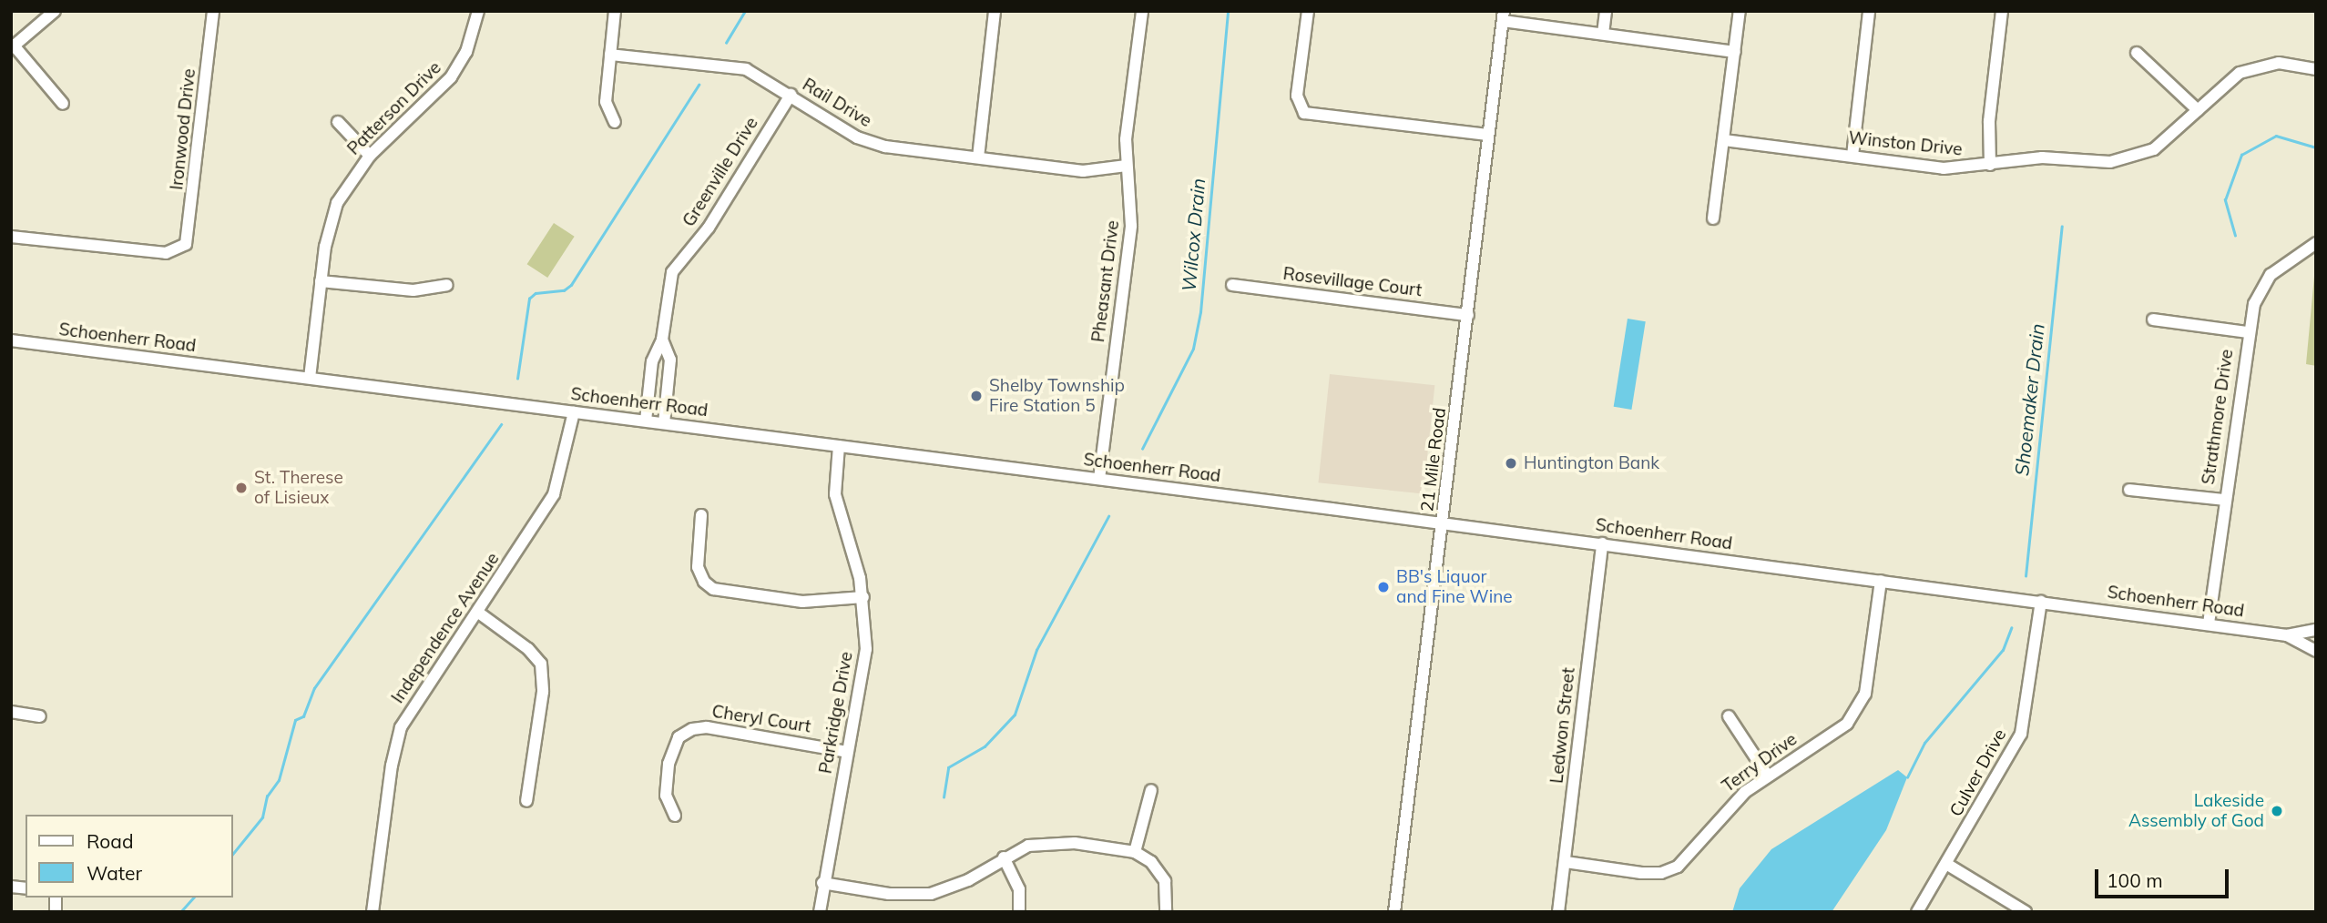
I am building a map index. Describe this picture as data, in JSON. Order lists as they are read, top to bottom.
{
  "streets": {
    "street": [
      "Rail Drive",
      "Patterson Drive",
      "Ironwood Drive",
      "Winston Drive",
      "Greenville Drive",
      "Pheasant Drive",
      "Rosevillage Court",
      "Schoenherr Road",
      "Strathmore Drive",
      "21 Mile Road",
      "Independence Avenue",
      "Parkridge Drive",
      "Cheryl Court",
      "Ledwon Street",
      "Terry Drive",
      "Culver Drive"
    ]
  },
  "crossings": [
    ["Rail Drive", "Greenville Drive"],
    ["Rail Drive", "Pheasant Drive"],
    ["Patterson Drive", "Schoenherr Road"],
    ["Greenville Drive", "Schoenherr Road"],
    ["Pheasant Drive", "Schoenherr Road"],
    ["Rosevillage Court", "21 Mile Road"],
    ["Schoenherr Road", "Strathmore Drive"],
    ["Schoenherr Road", "21 Mile Road"],
    ["Schoenherr Road", "Independence Avenue"],
    ["Schoenherr Road", "Parkridge Drive"],
    ["Schoenherr Road", "Ledwon Street"],
    ["Schoenherr Road", "Terry Drive"],
    ["Schoenherr Road", "Culver Drive"],
    ["Parkridge Drive", "Cheryl Court"],
    ["Ledwon Street", "Terry Drive"]
  ],
  "water": ["Wilcox Drain", "Shoemaker Drain"],
  "places": [
    "Shelby Township Fire Station 5",
    "Huntington Bank",
    "St. Therese of Lisieux",
    "BB's Liquor and Fine Wine",
    "Lakeside Assembly of God"
  ],
  "legend": ["Road", "Water"],
  "scale_bar": "100 m"
}
